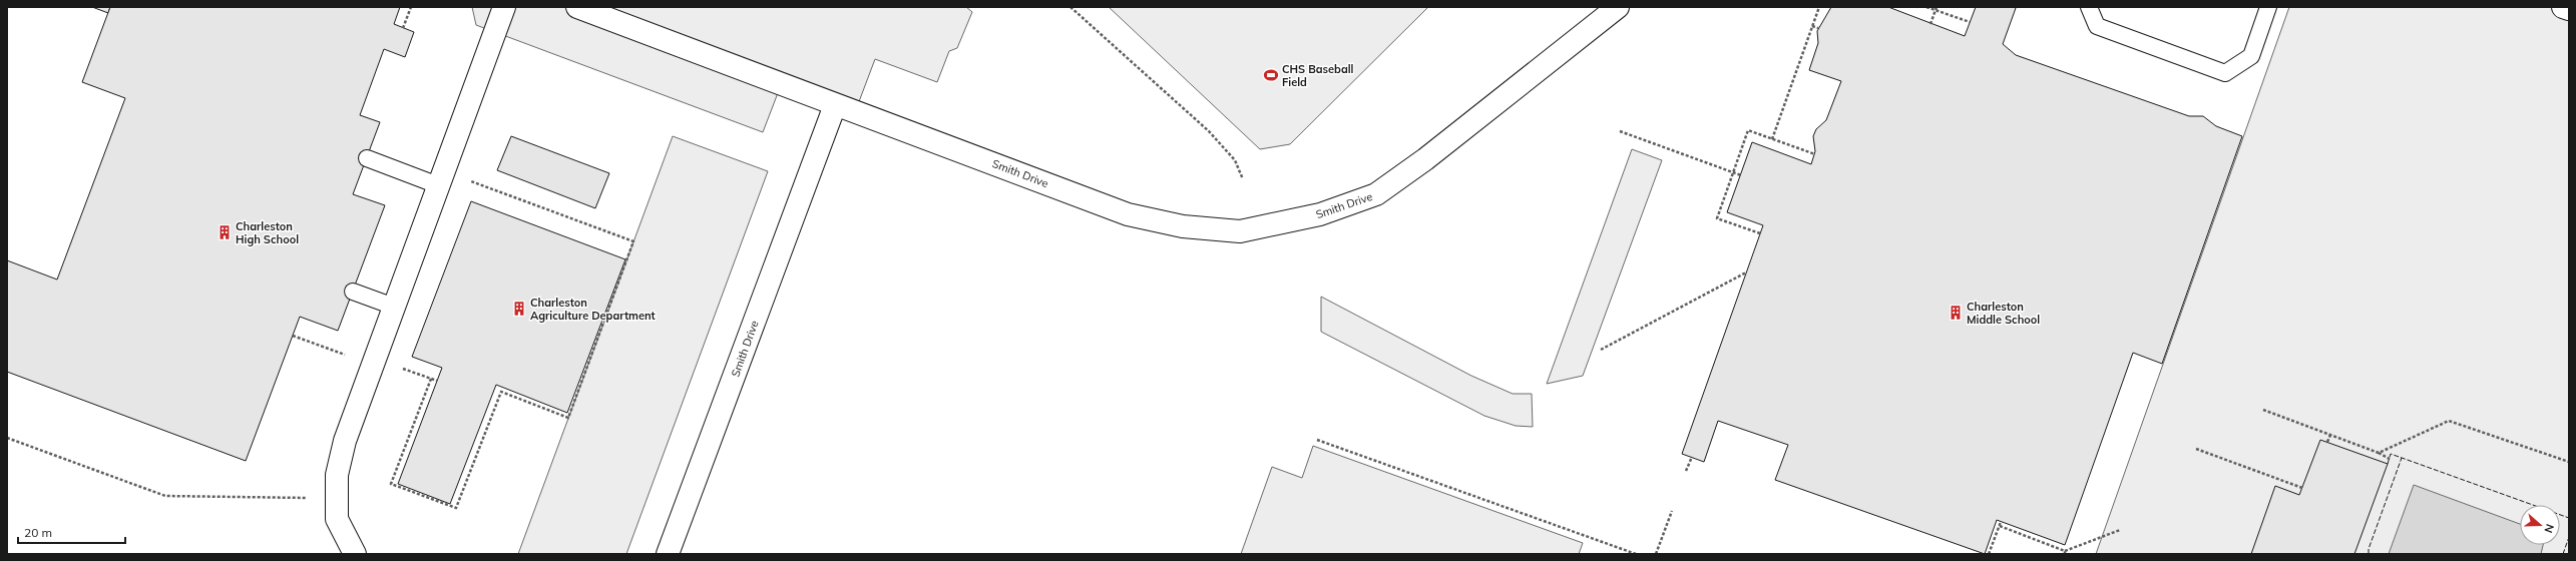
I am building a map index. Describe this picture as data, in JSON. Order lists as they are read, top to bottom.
{
  "streets": {
    "street": ["Smith Drive"]
  },
  "places": {
    "sports": ["CHS Baseball Field"],
    "building": ["Charleston High School", "Charleston Agriculture Department", "Charleston Middle School"]
  },
  "scale_bar": "20 m",
  "north": "right"
}
